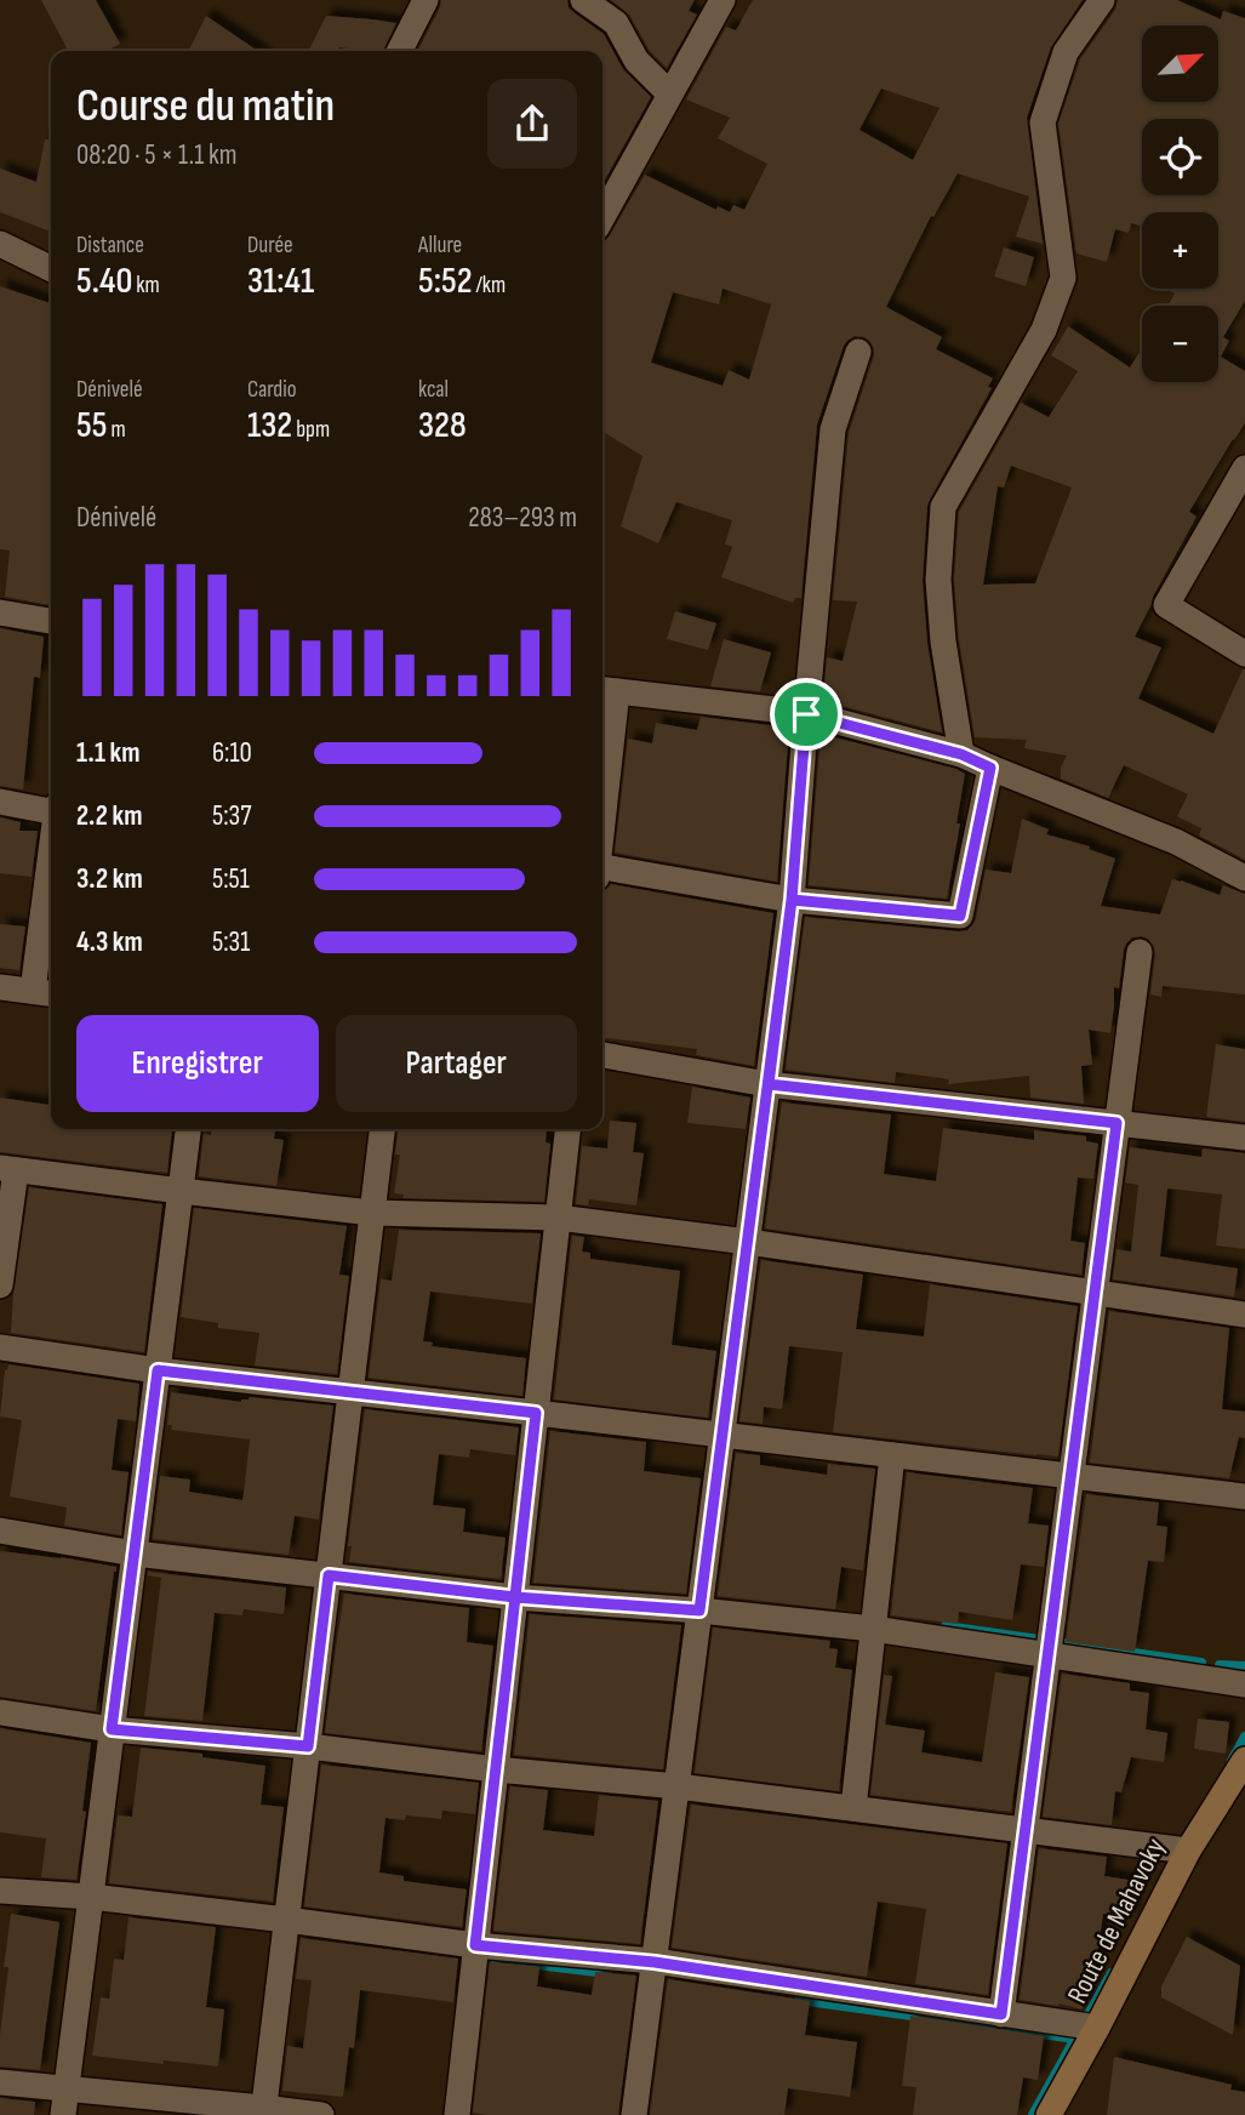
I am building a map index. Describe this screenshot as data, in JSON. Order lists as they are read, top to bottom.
{
  "streets": {
    "street": ["Route de Mahavoky"]
  },
  "north": "top right",
  "page": {
    "map_buttons": ["+", "−"],
    "heading": ["Course du matin", "08:20 · 5 × 1.1 km"],
    "stats": [
      ["Distance", "5.40 km"],
      ["Durée", "31:41"],
      ["Allure", "5:52 /km"],
      ["Dénivelé", "55 m"],
      ["Cardio", "132 bpm"],
      ["kcal", "328"]
    ],
    "chart": ["Dénivelé", "283–293 m"],
    "list": [
      {
        "name": "1.1 km",
        "note": "6:10"
      },
      {
        "name": "2.2 km",
        "note": "5:37"
      },
      {
        "name": "3.2 km",
        "note": "5:51"
      },
      {
        "name": "4.3 km",
        "note": "5:31"
      }
    ],
    "buttons": ["Enregistrer", "Partager"]
  }
}
